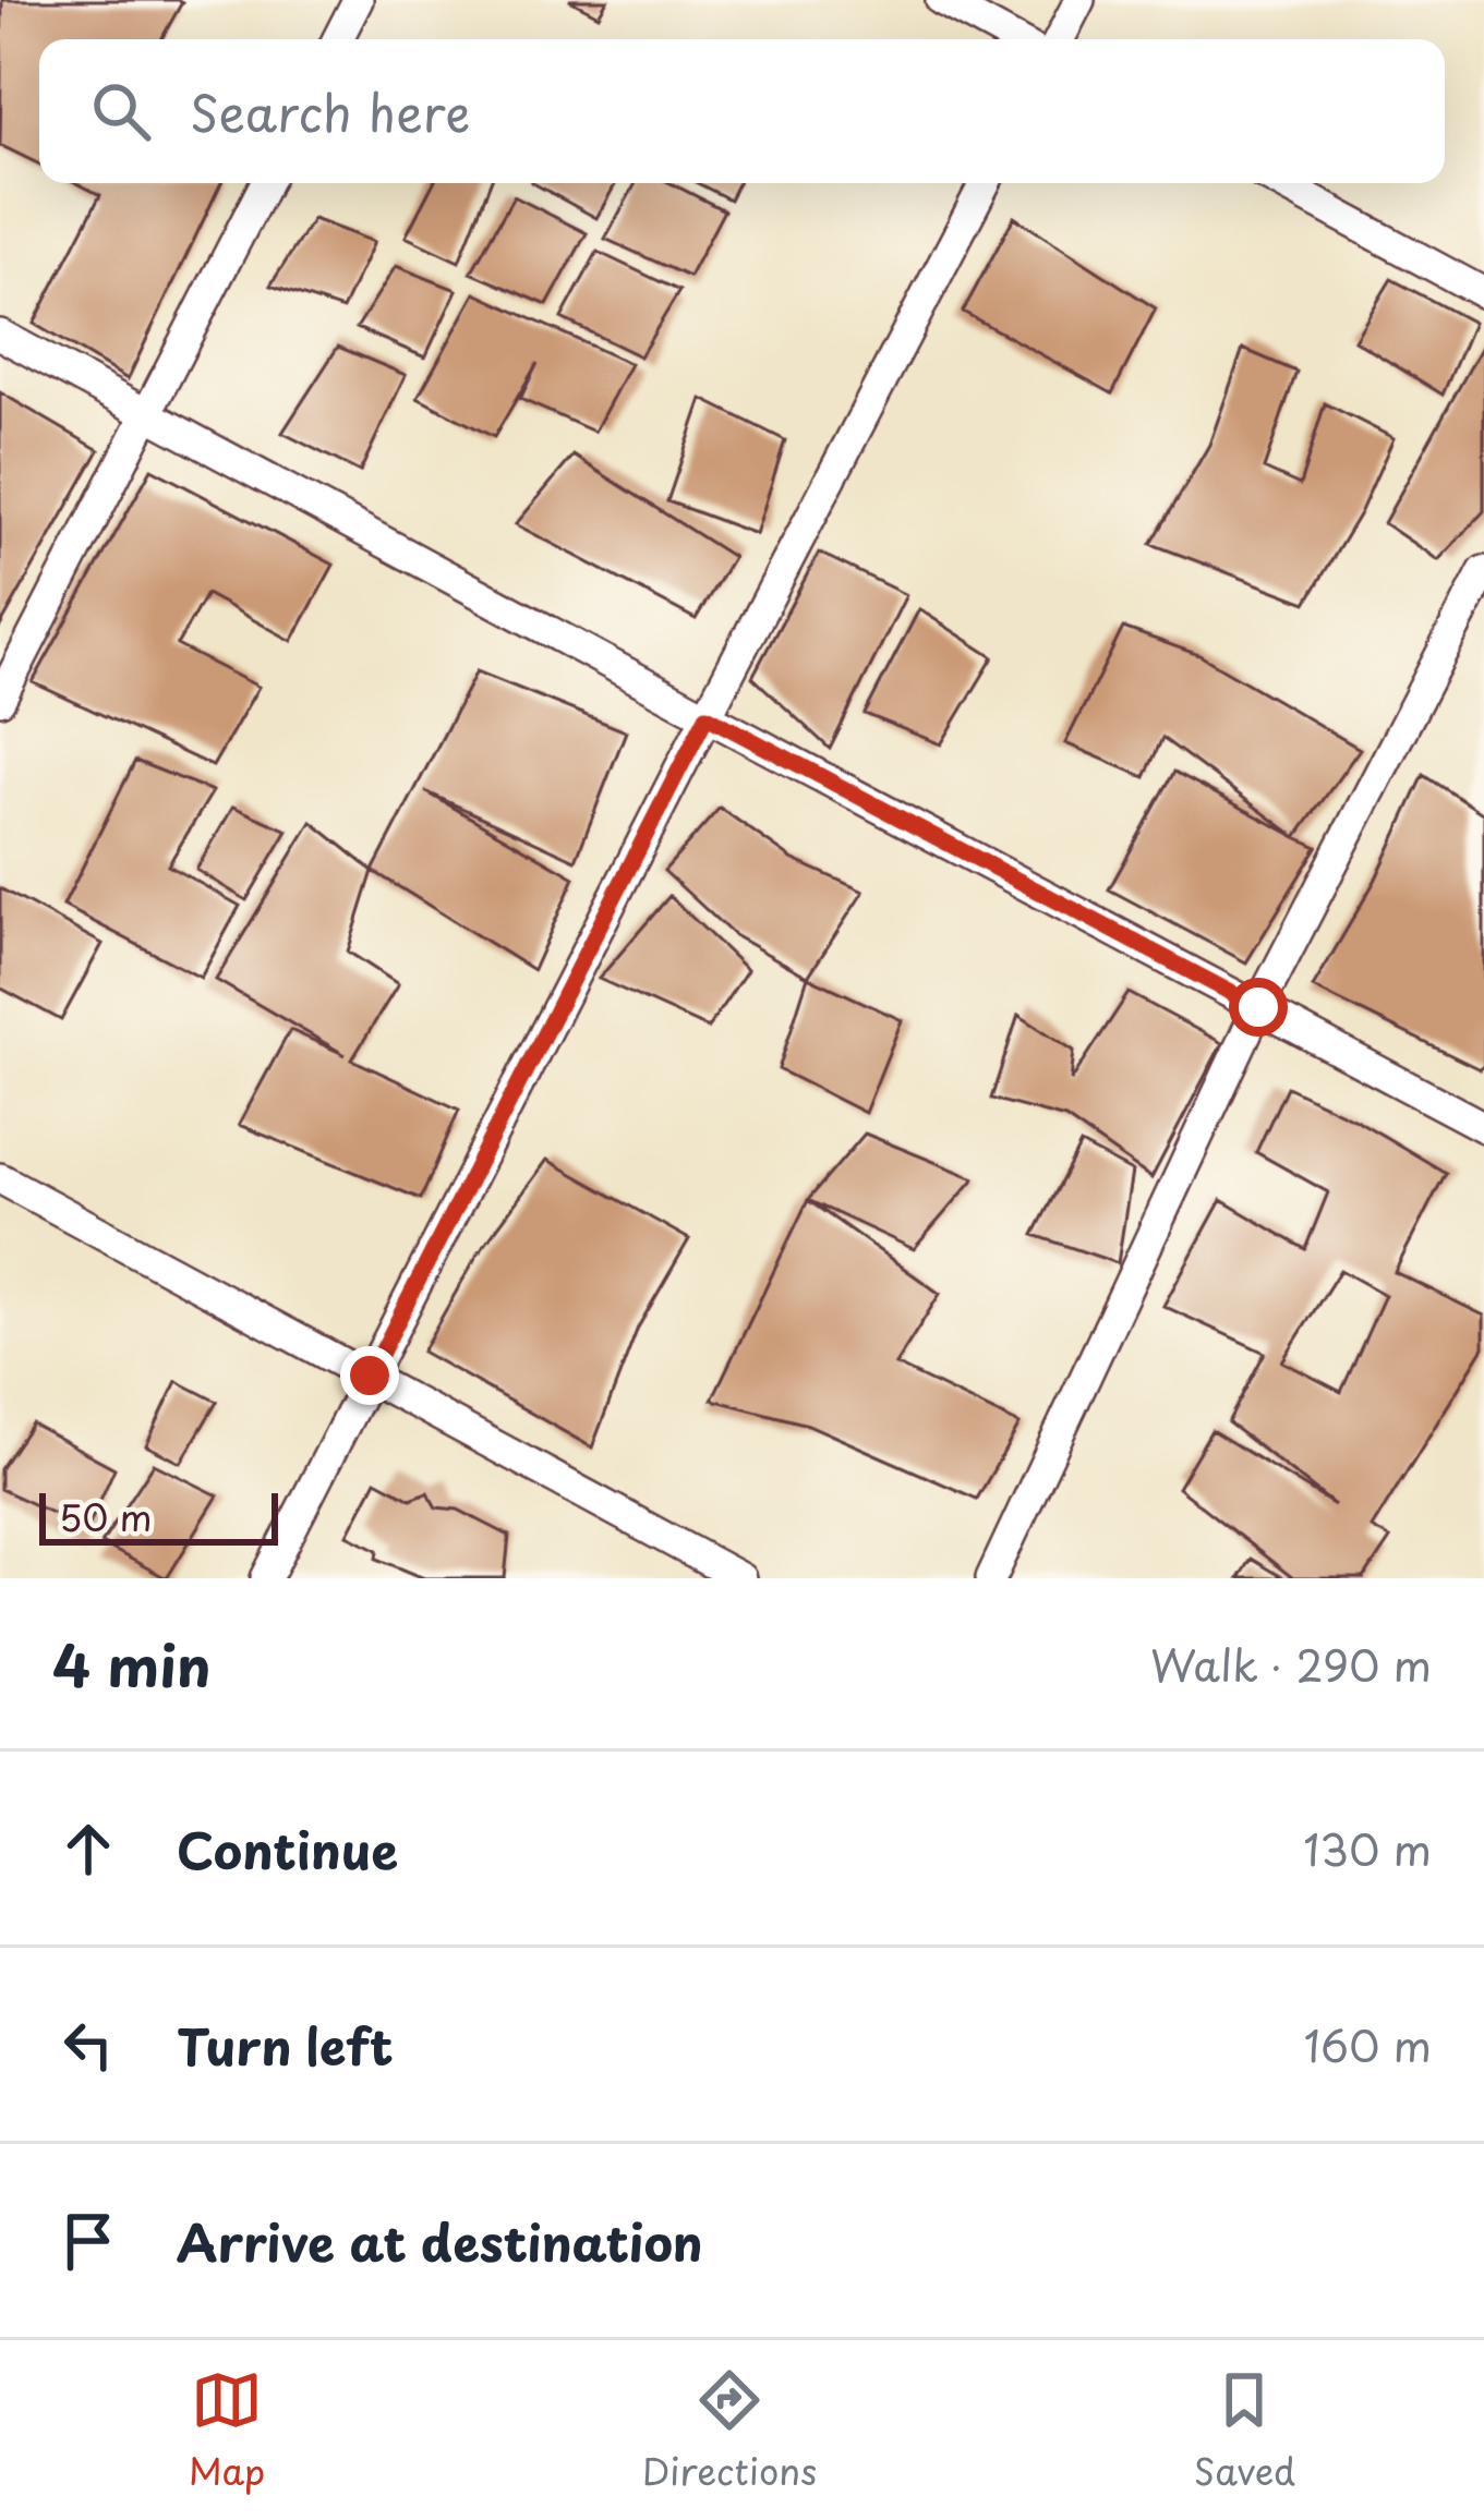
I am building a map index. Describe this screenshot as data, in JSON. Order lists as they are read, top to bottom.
{
  "scale_bar": "50 m",
  "page": {
    "search": "Search here",
    "scale": "50 m",
    "heading": ["4 min", "Walk · 290 m"],
    "list": [
      ["Continue", "130 m"],
      ["Turn left", "160 m"],
      "Arrive at destination"
    ],
    "nav": ["Map", "Directions", "Saved"]
  }
}
